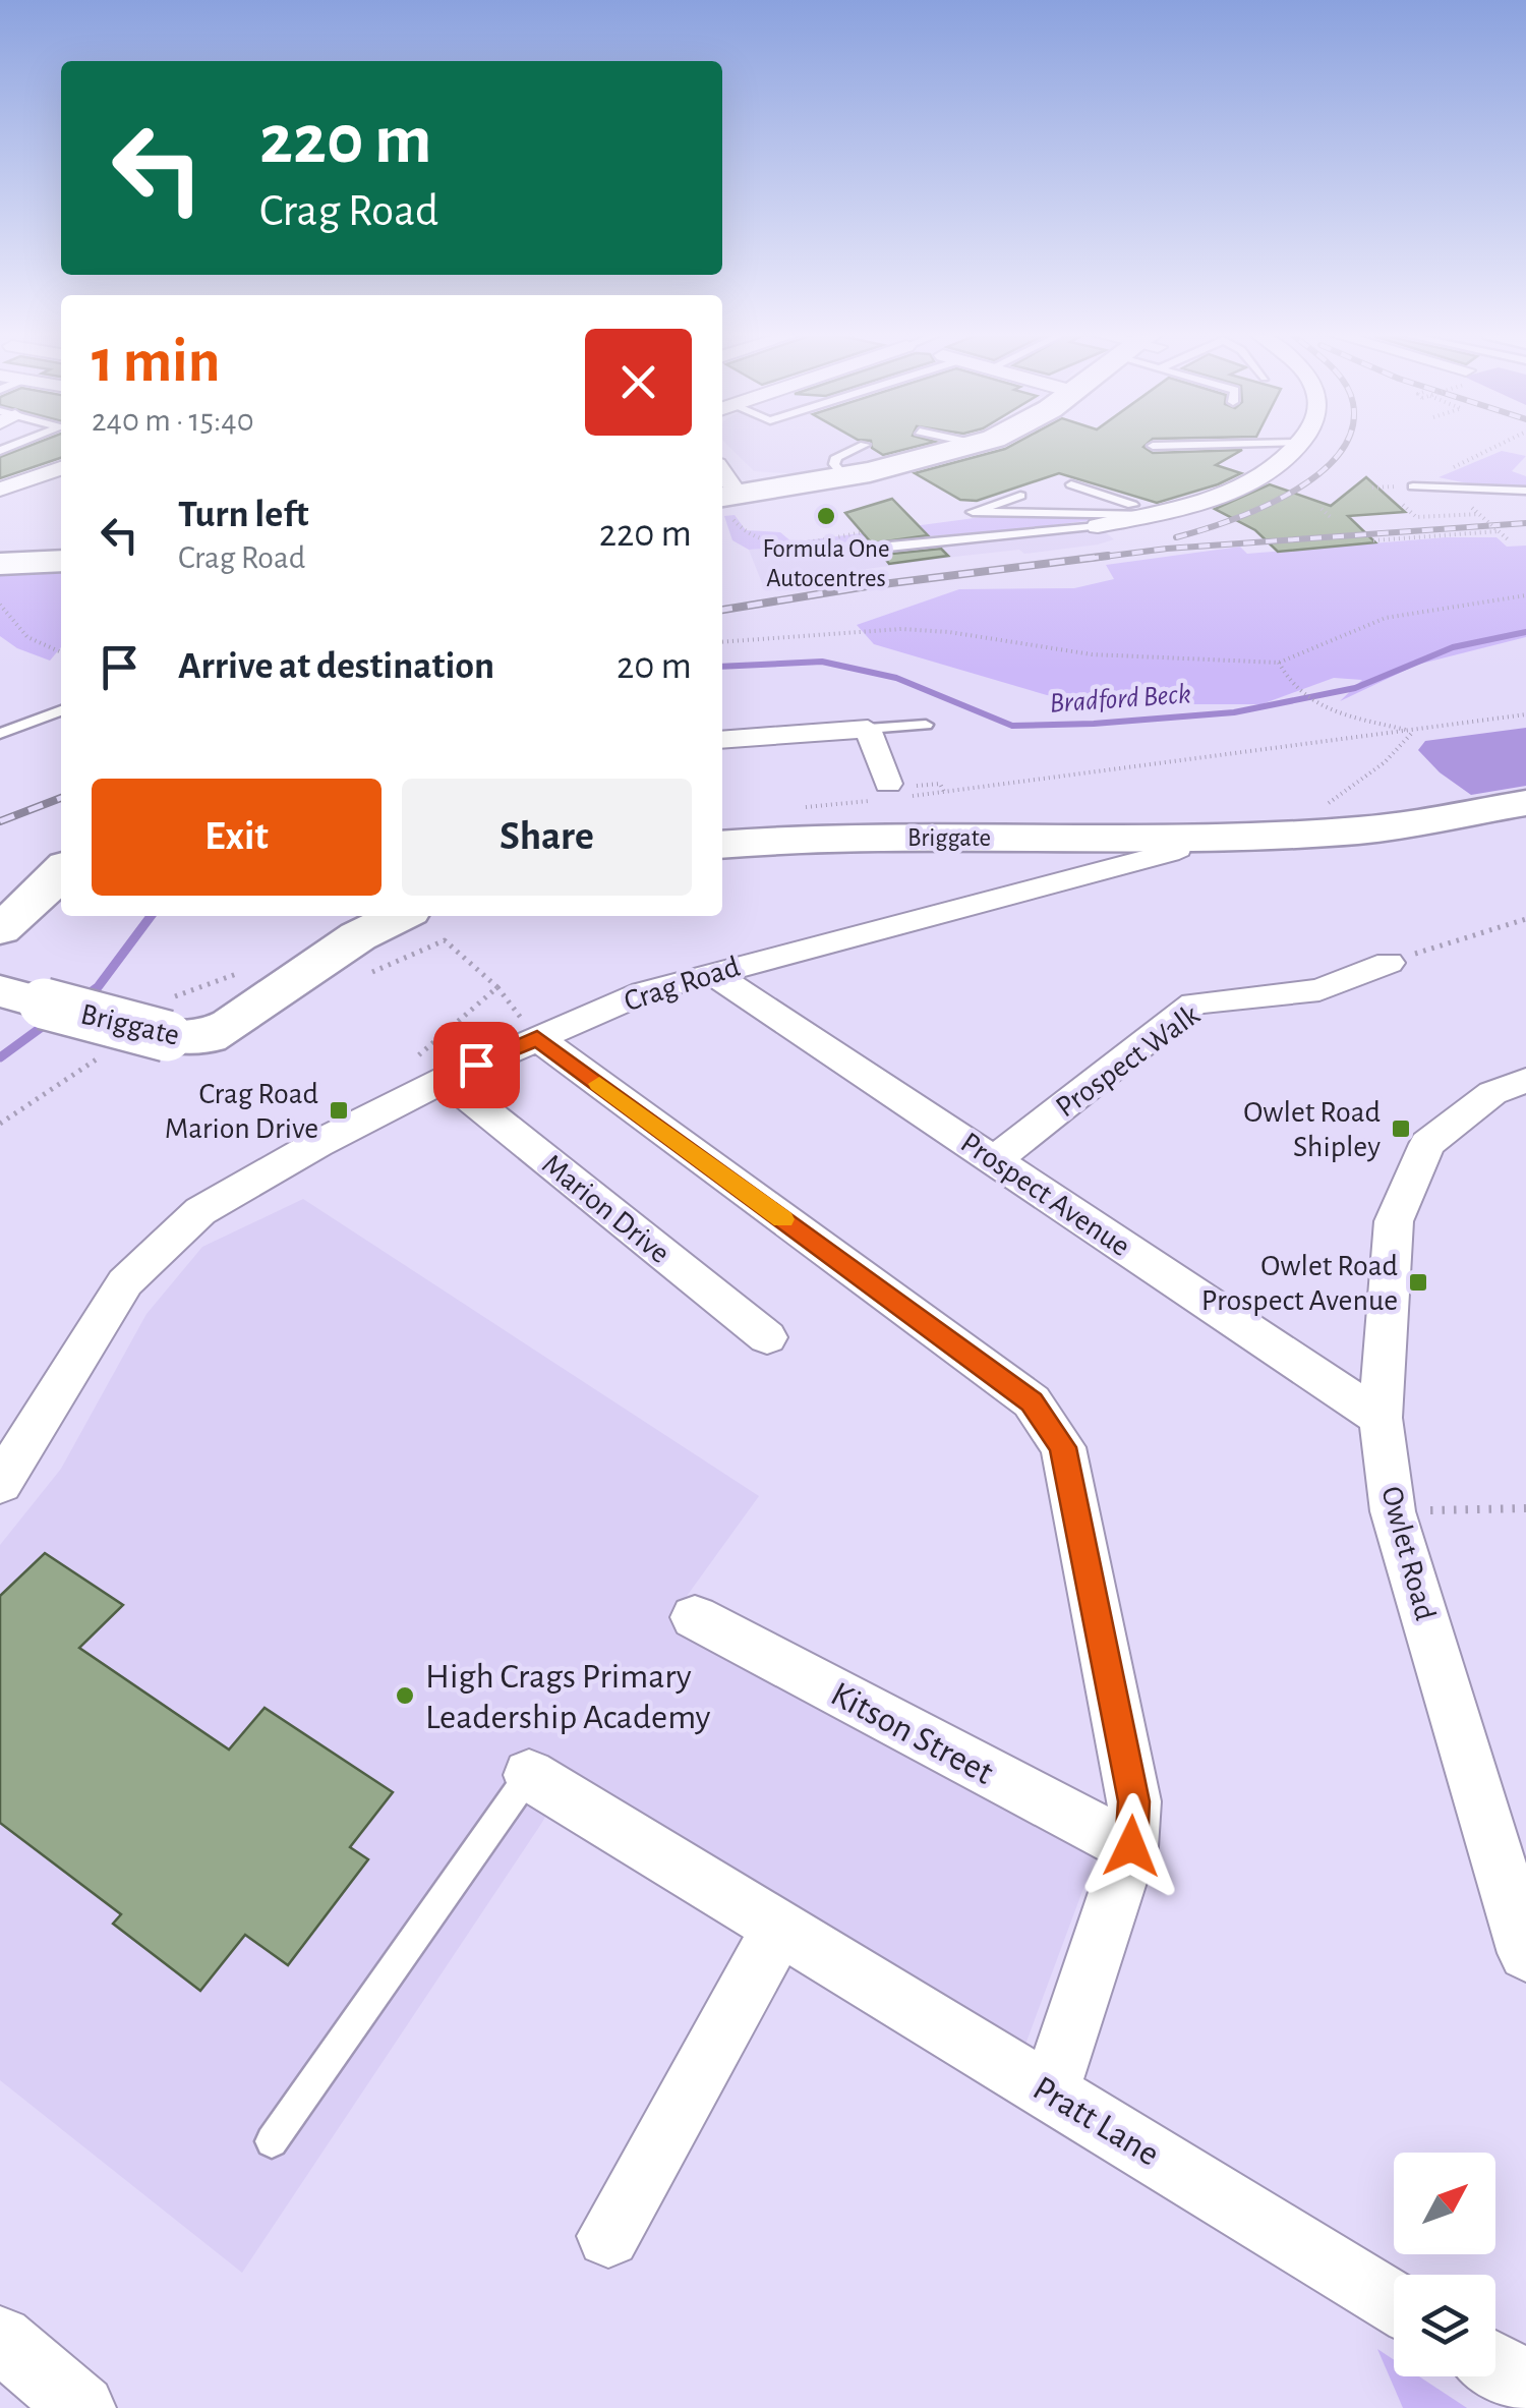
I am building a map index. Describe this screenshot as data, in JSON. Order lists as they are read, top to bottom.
{
  "streets": {
    "main road": ["Briggate", "Crag Road"],
    "street": [
      "Prospect Walk",
      "Prospect Avenue",
      "Marion Drive",
      "Owlet Road",
      "Kitson Street",
      "Pratt Lane"
    ]
  },
  "crossings": [
    ["Briggate", "Crag Road"],
    ["Crag Road", "Prospect Avenue"],
    ["Crag Road", "Marion Drive"],
    ["Prospect Walk", "Prospect Avenue"],
    ["Prospect Avenue", "Owlet Road"]
  ],
  "water": ["Bradford Beck"],
  "places": {
    "other": ["Formula One Autocentres", "High Crags Primary Leadership Academy"],
    "transit": ["Crag Road Marion Drive", "Owlet Road Shipley", "Owlet Road Prospect Avenue"]
  },
  "north": "top right",
  "page": {
    "turn": ["220 m", "Crag Road"],
    "heading": ["1 min", "240 m · 15:40"],
    "list": [
      {
        "name": "Turn left",
        "note": "Crag Road",
        "value": "220 m"
      },
      {
        "name": "Arrive at destination",
        "value": "20 m"
      }
    ],
    "buttons": ["Exit", "Share"]
  }
}
